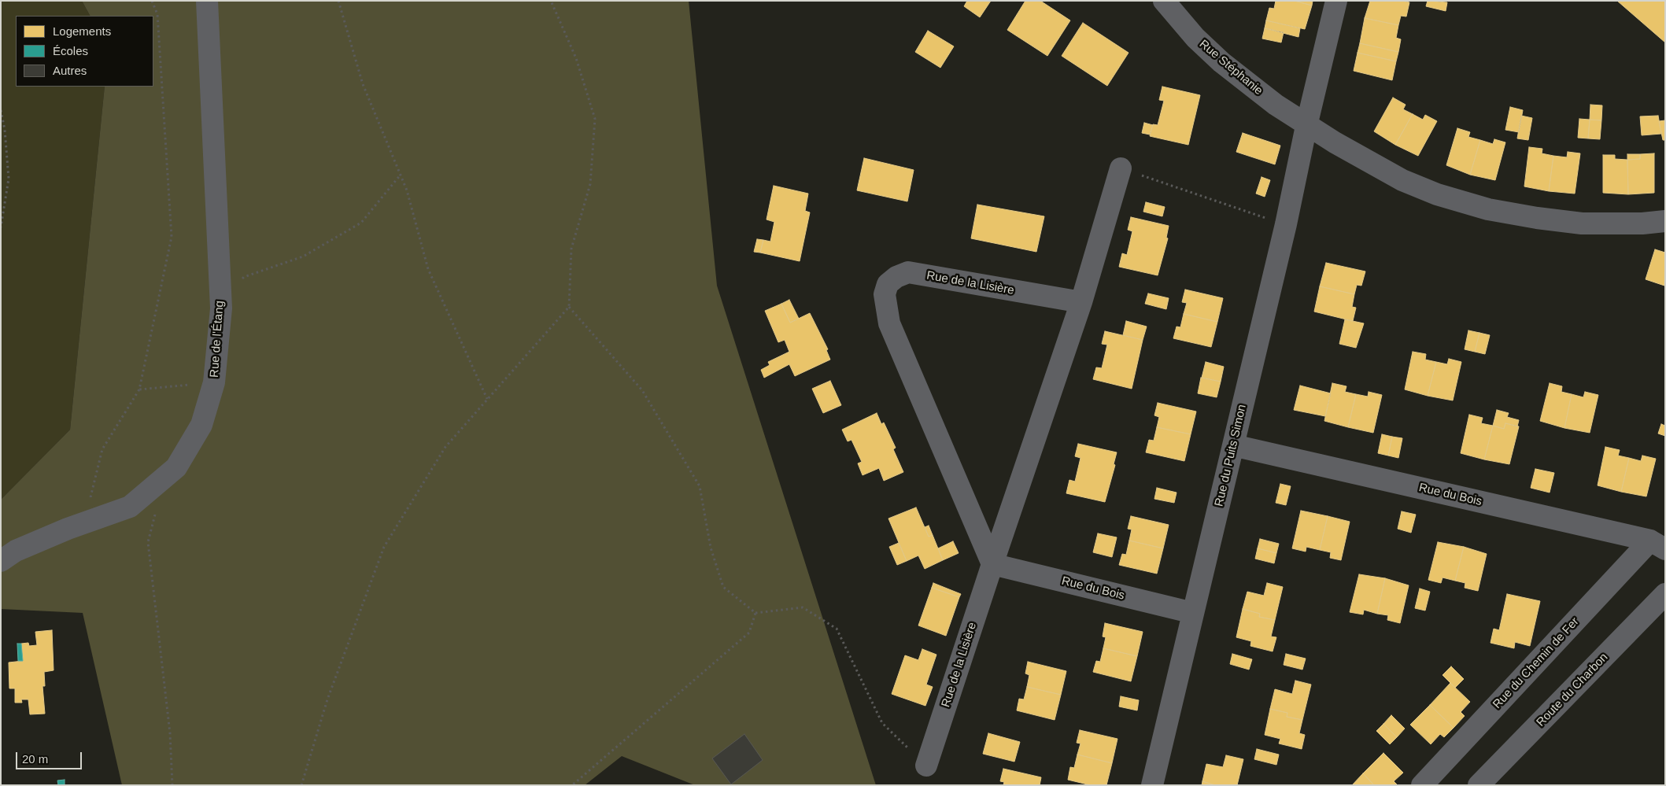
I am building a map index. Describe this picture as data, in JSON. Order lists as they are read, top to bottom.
{
  "streets": {
    "street": [
      "Rue Stéphanie",
      "Rue de la Lisière",
      "Rue de l'Étang",
      "Rue du Puits Simon",
      "Rue du Bois",
      "Rue du Chemin de Fer",
      "Route du Charbon"
    ]
  },
  "crossings": [
    ["Rue Stéphanie", "Rue du Puits Simon"],
    ["Rue de la Lisière", "Rue du Bois"],
    ["Rue du Puits Simon", "Rue du Bois"],
    ["Rue du Bois", "Rue du Chemin de Fer"]
  ],
  "legend": ["Logements", "Écoles", "Autres"],
  "scale_bar": "20 m"
}
